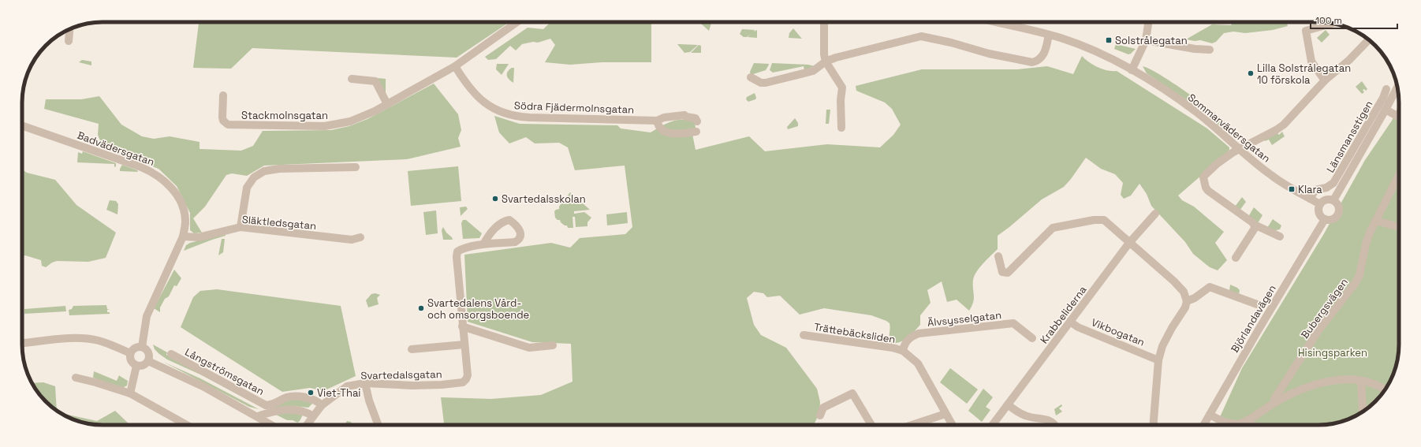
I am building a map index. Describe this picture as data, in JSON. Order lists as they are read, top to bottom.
{
  "streets": {
    "street": [
      "Södra Fjädermolnsgatan",
      "Stackmolnsgatan",
      "Sommarvädersgatan",
      "Länsmansstigen",
      "Badvädersgatan",
      "Släktledsgatan",
      "Bubergsvägen",
      "Krabbeliderna",
      "Älvsysselgatan",
      "Björlandavägen",
      "Vikbogatan",
      "Trättebäcksliden",
      "Långströmsgatan",
      "Svartedalsgatan"
    ]
  },
  "crossings": [
    ["Södra Fjädermolnsgatan", "Stackmolnsgatan"],
    ["Sommarvädersgatan", "Länsmansstigen"],
    ["Sommarvädersgatan", "Björlandavägen"],
    ["Badvädersgatan", "Släktledsgatan"],
    ["Krabbeliderna", "Vikbogatan"],
    ["Älvsysselgatan", "Trättebäcksliden"],
    ["Långströmsgatan", "Svartedalsgatan"]
  ],
  "parks": ["Hisingsparken"],
  "places": {
    "transit": ["Solstrålegatan", "Klara"],
    "other": [
      "Lilla Solstrålegatan 10 förskola",
      "Svartedalsskolan",
      "Svartedalens Vård- och omsorgsboende",
      "Viet-Thai"
    ]
  },
  "scale_bar": "100 m"
}
